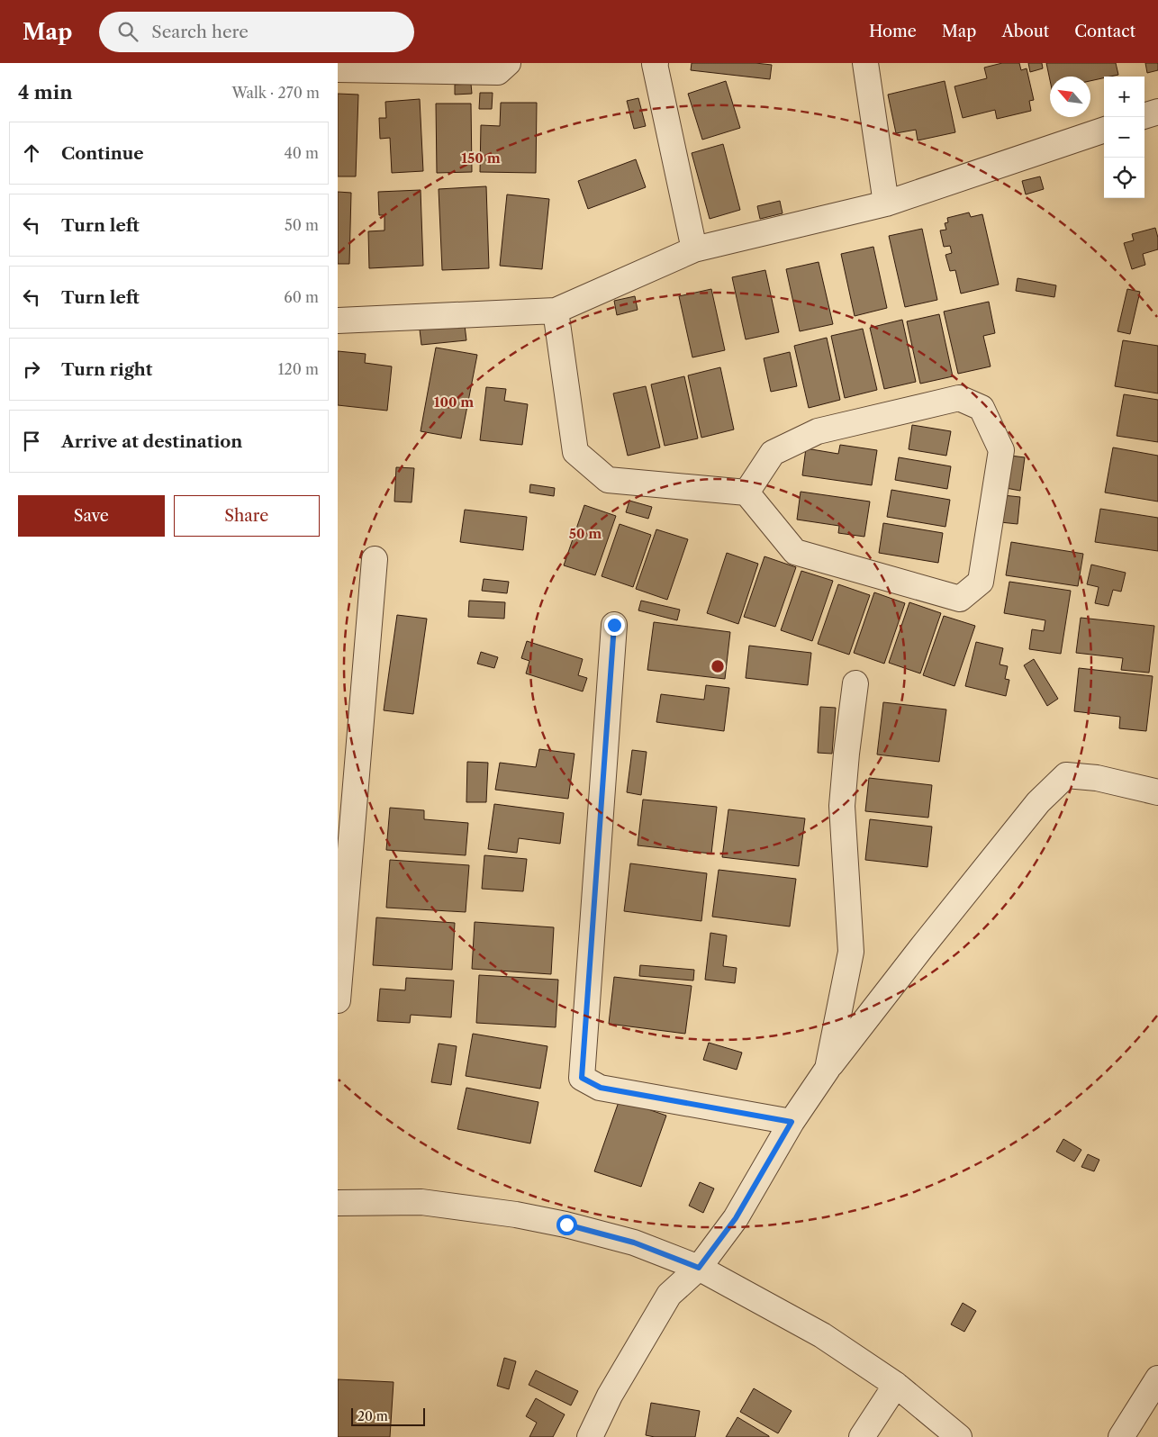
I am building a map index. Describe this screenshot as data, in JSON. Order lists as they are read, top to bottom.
{
  "scale_bar": "20 m",
  "north": "top left",
  "page": {
    "header": "Map",
    "search": "Search here",
    "nav": [
      "Home",
      "Map",
      "About",
      "Contact"
    ],
    "heading": ["4 min", "Walk · 270 m"],
    "map_buttons": ["+", "−"],
    "list": [
      ["Continue", "40 m"],
      ["Turn left", "50 m"],
      ["Turn left", "60 m"],
      ["Turn right", "120 m"],
      "Arrive at destination"
    ],
    "buttons": ["Save", "Share"],
    "scale": "20 m"
  },
  "rings": ["150 m", "100 m", "50 m"]
}
